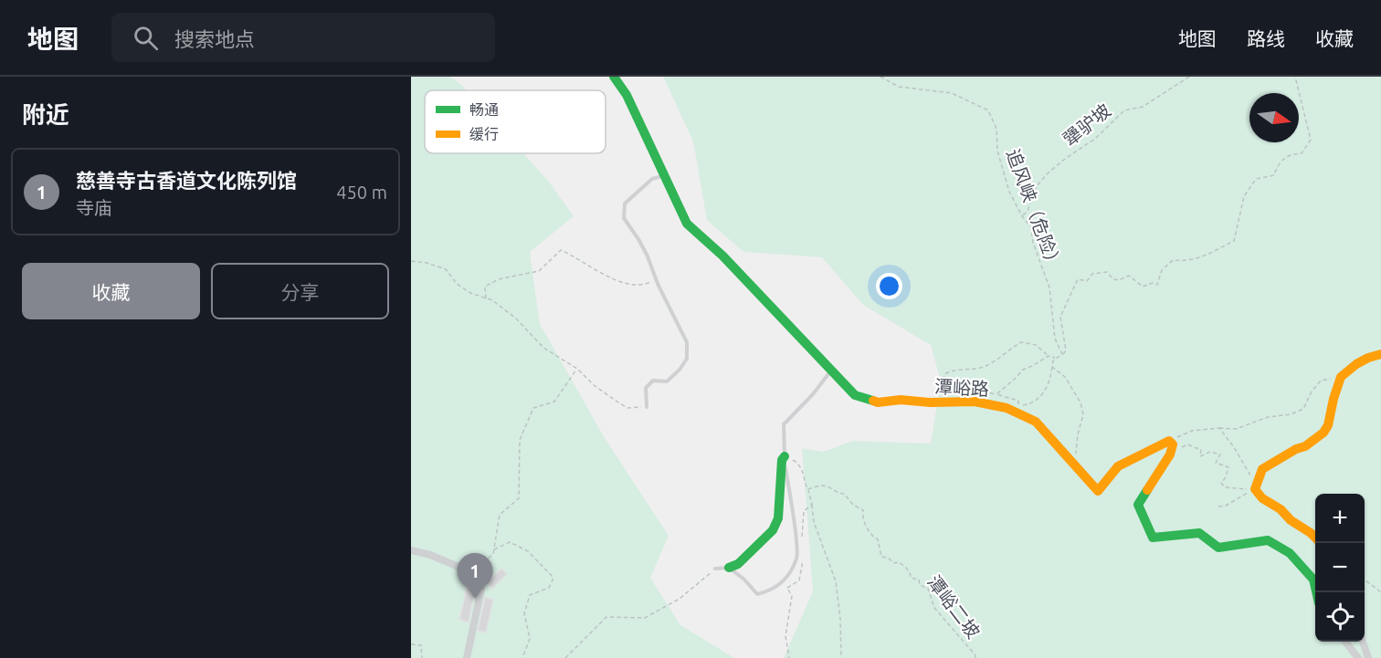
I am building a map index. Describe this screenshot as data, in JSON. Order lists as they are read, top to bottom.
{
  "streets": {
    "street": ["潭峪路"],
    "path": ["犟驴坡", "追风峡（危险）", "潭峪二坡"]
  },
  "crossings": [
    ["犟驴坡", "追风峡（危险）"]
  ],
  "legend": ["畅通", "缓行"],
  "north": "right",
  "page": {
    "header": "地图",
    "search": "搜索地点",
    "nav": ["地图", "路线", "收藏"],
    "heading": "附近",
    "list": [
      {
        "mark": "1",
        "name": "慈善寺古香道文化陈列馆",
        "note": "寺庙",
        "value": "450 m"
      }
    ],
    "buttons": ["收藏", "分享"],
    "map_buttons": ["+", "−"],
    "pins": "1"
  }
}
